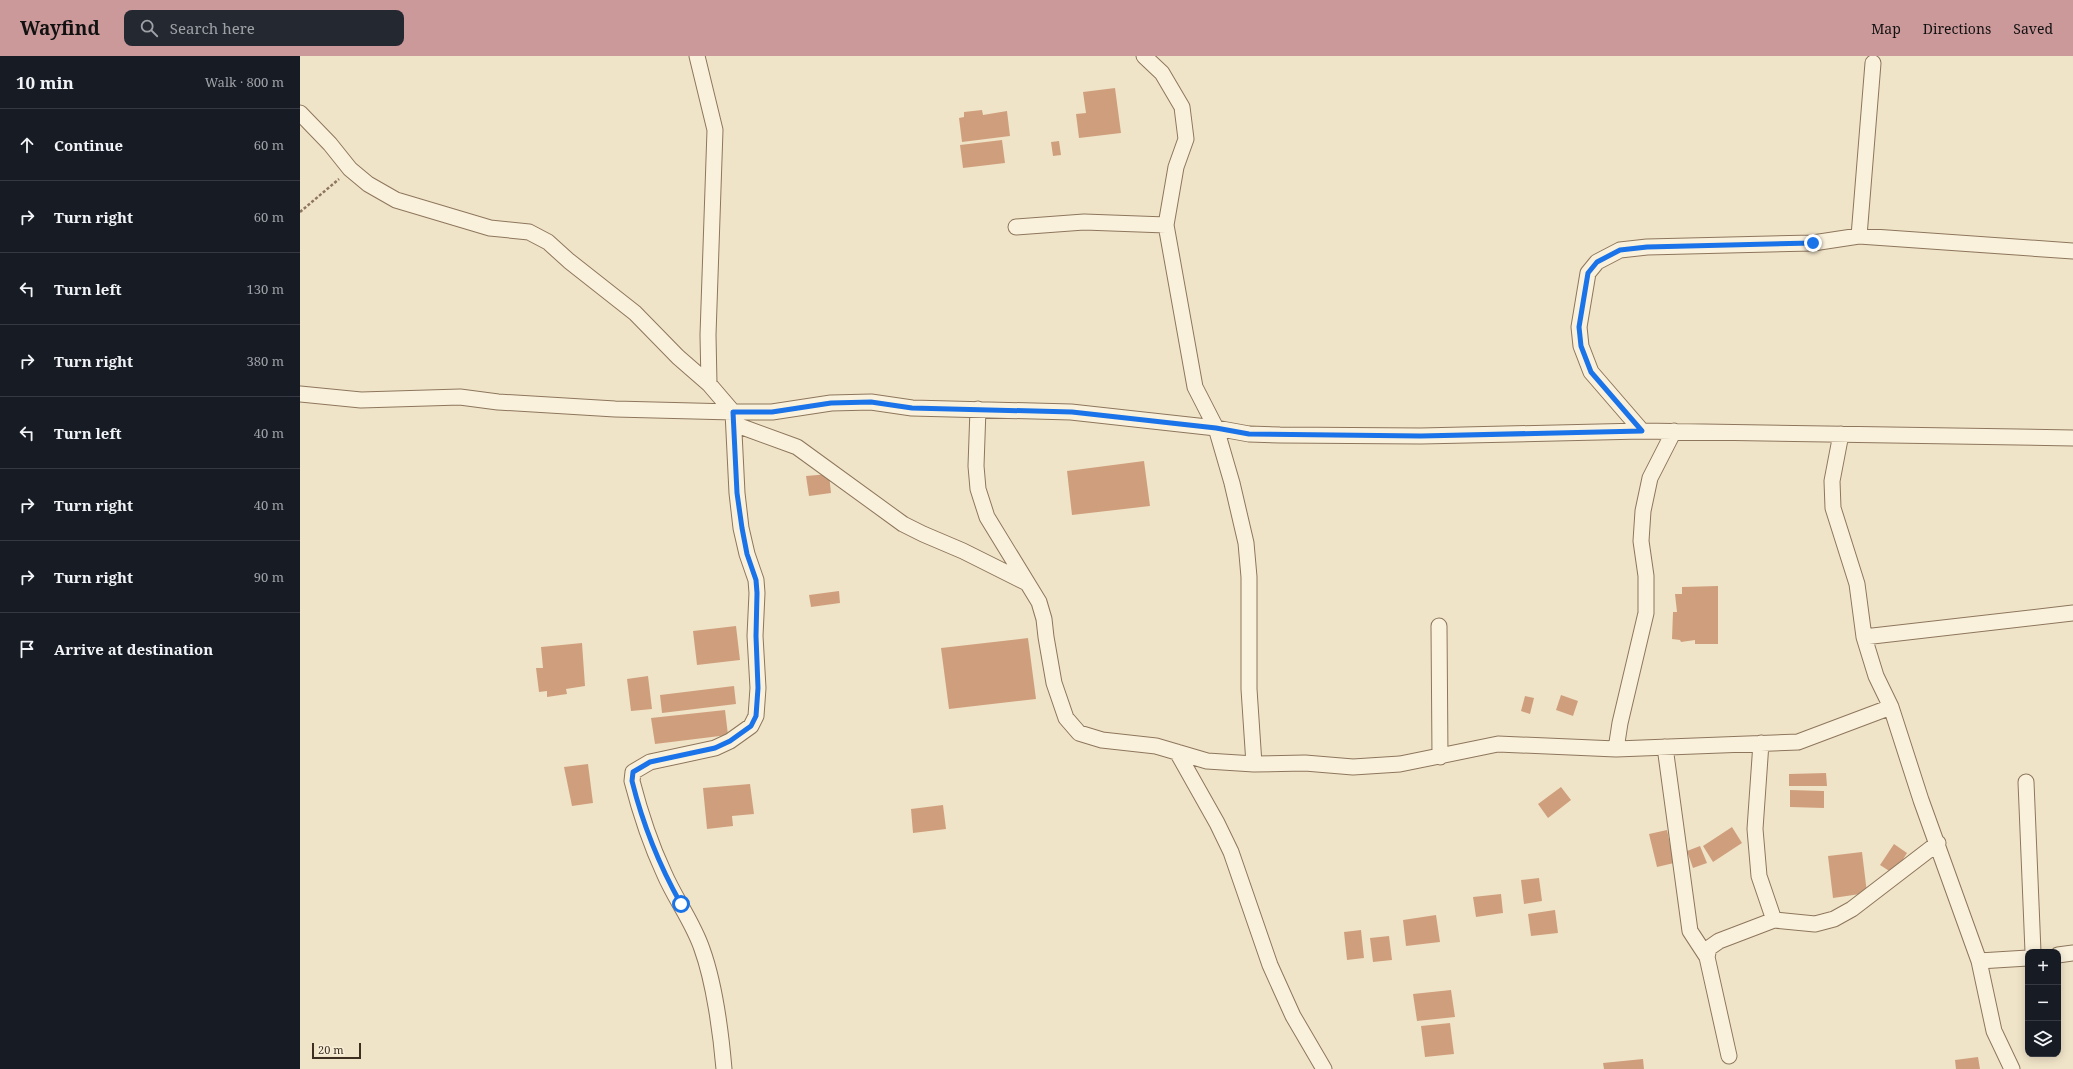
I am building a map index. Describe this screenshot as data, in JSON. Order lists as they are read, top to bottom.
{
  "scale_bar": "20 m",
  "page": {
    "header": "Wayfind",
    "search": "Search here",
    "nav": ["Map", "Directions", "Saved"],
    "heading": ["10 min", "Walk · 800 m"],
    "list": [
      ["Continue", "60 m"],
      ["Turn right", "60 m"],
      ["Turn left", "130 m"],
      ["Turn right", "380 m"],
      ["Turn left", "40 m"],
      ["Turn right", "40 m"],
      ["Turn right", "90 m"],
      "Arrive at destination"
    ],
    "map_buttons": ["+", "−"],
    "scale": "20 m"
  }
}
